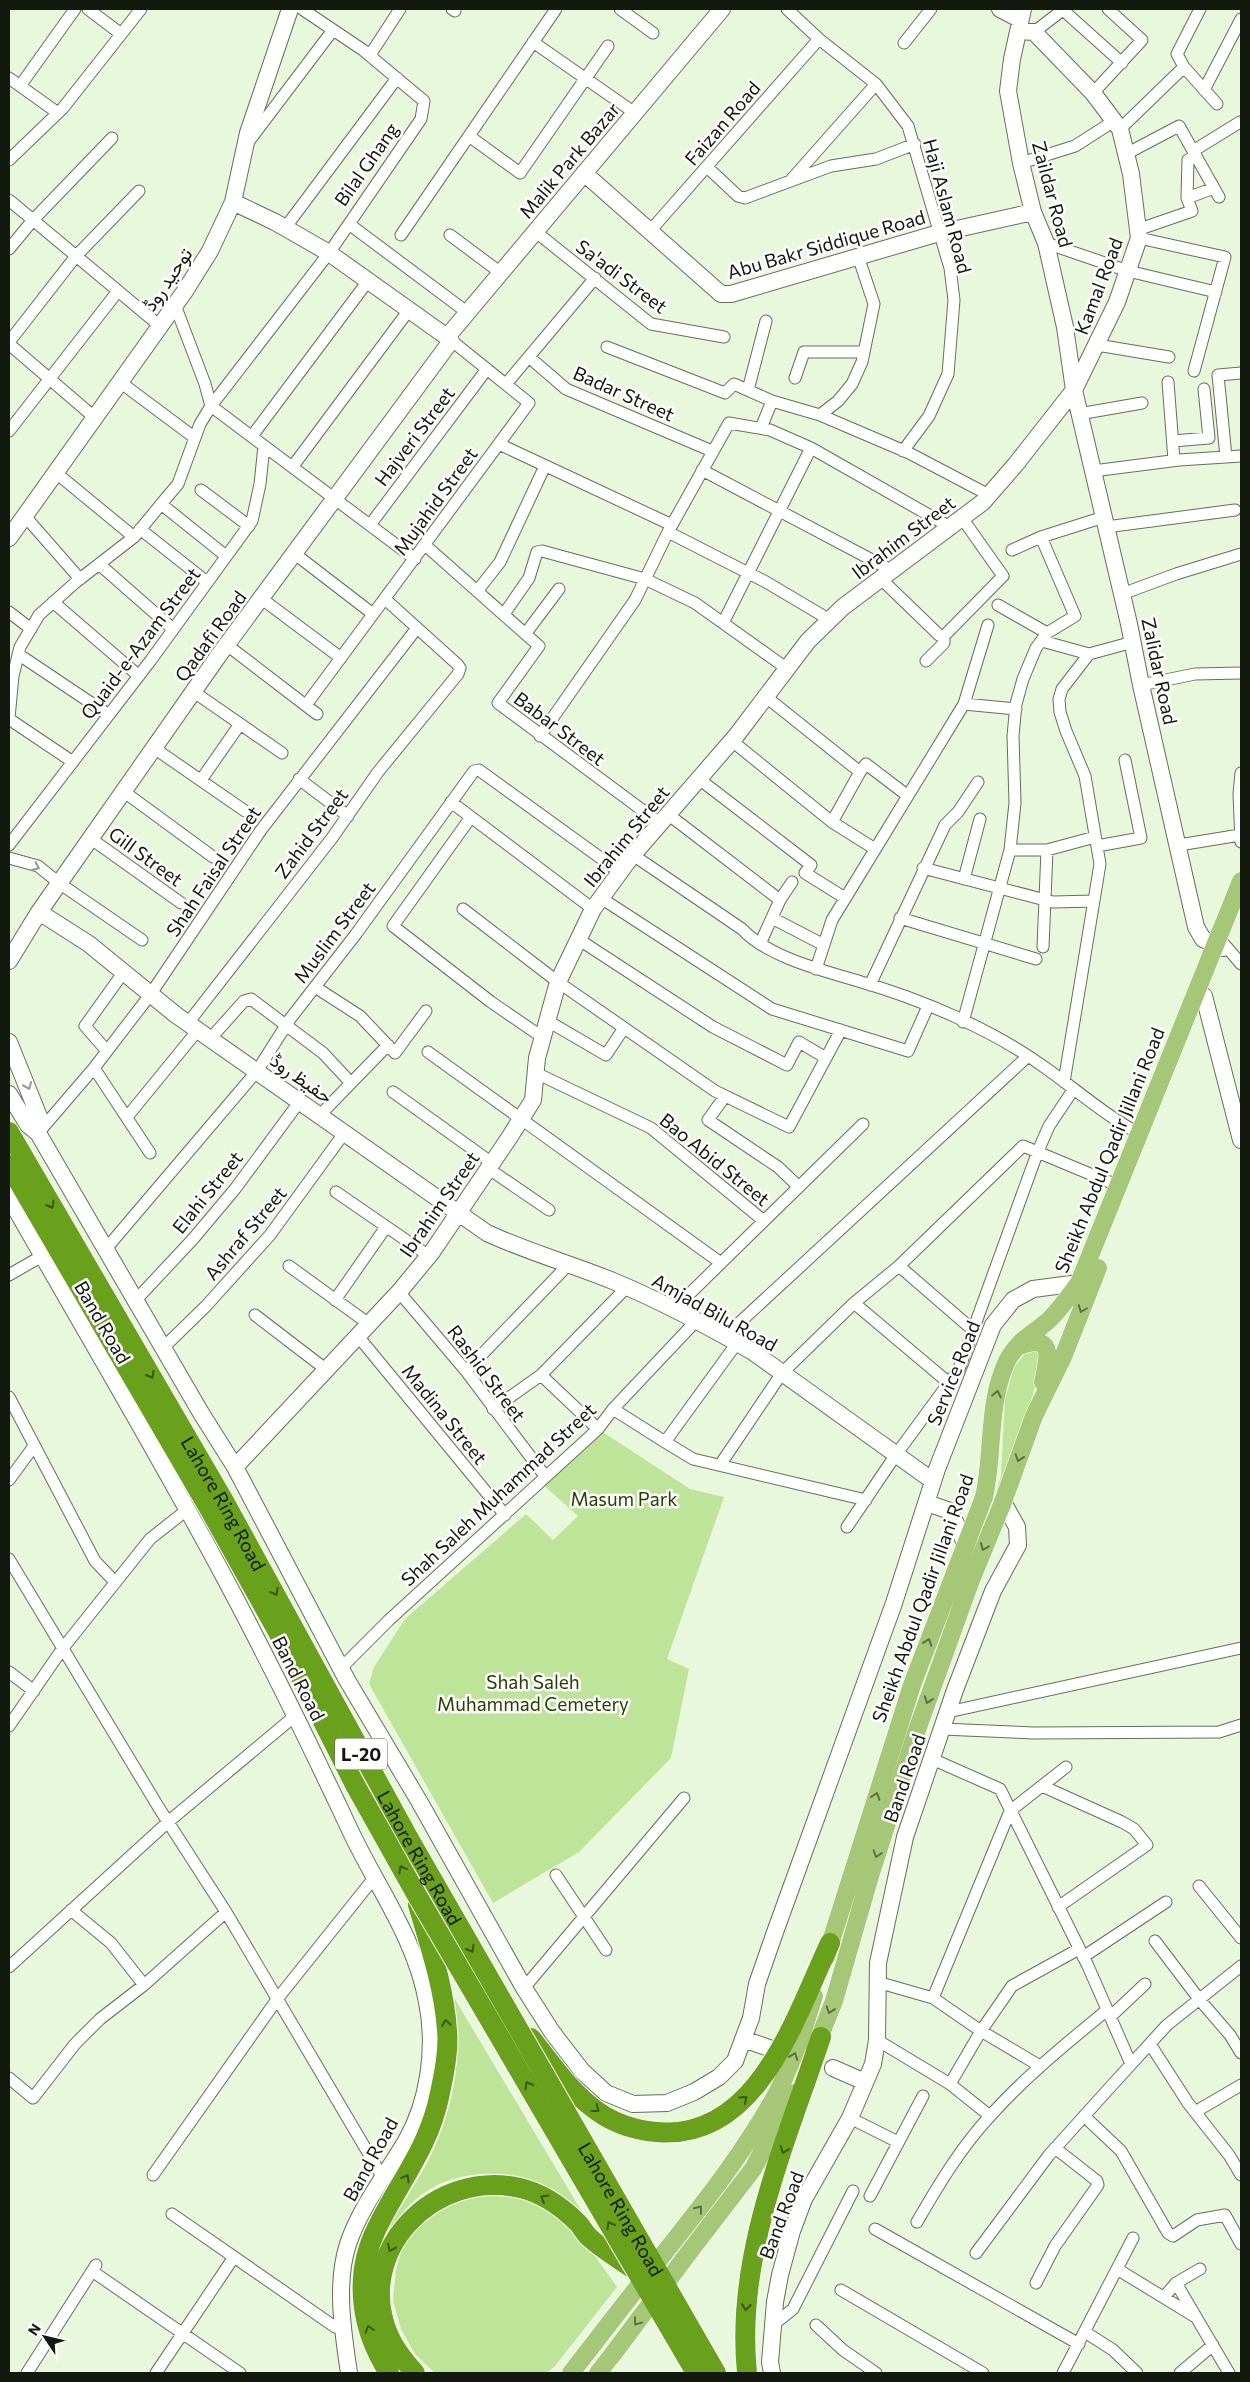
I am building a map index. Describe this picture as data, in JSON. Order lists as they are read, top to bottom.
{
  "streets": {
    "highway": ["Lahore Ring Road", "L-20"],
    "main road": [
      "Malik Park Bazar",
      "Zaildar Road",
      "Abu Bakr Siddique Road",
      "توحید روڈ",
      "Kamal Road",
      "Ibrahim Street",
      "Qadafi Road",
      "Zalidar Road",
      "حفیظ روڈ",
      "Sheikh Abdul Qadir Jillani Road",
      "Amjad Bilu Road",
      "Band Road",
      "Service Road"
    ],
    "street": [
      "Faizan Road",
      "Bilal Ghang",
      "Haji Aslam Road",
      "Sa'adi Street",
      "Badar Street",
      "Hajveri Street",
      "Mujahid Street",
      "Quaid-e-Azam Street",
      "Babar Street",
      "Zahid Street",
      "Gill Street",
      "Shah Faisal Street",
      "Muslim Street",
      "Bao Abid Street",
      "Elahi Street",
      "Ashraf Street",
      "Rashid Street",
      "Madina Street",
      "Shah Saleh Muhammad Street"
    ]
  },
  "crossings": [
    ["Faizan Road", "Haji Aslam Road"],
    ["Faizan Road", "Abu Bakr Siddique Road"],
    ["Malik Park Bazar", "Abu Bakr Siddique Road"],
    ["Malik Park Bazar", "Sa'adi Street"],
    ["Malik Park Bazar", "Mujahid Street"],
    ["Malik Park Bazar", "Qadafi Road"],
    ["Zaildar Road", "Abu Bakr Siddique Road"],
    ["Zaildar Road", "Kamal Road"],
    ["Zaildar Road", "Ibrahim Street"],
    ["Zaildar Road", "Zalidar Road"],
    ["Haji Aslam Road", "Abu Bakr Siddique Road"],
    ["Kamal Road", "Ibrahim Street"],
    ["Kamal Road", "Zalidar Road"],
    ["Hajveri Street", "Mujahid Street"],
    ["Mujahid Street", "Qadafi Road"],
    ["Mujahid Street", "Babar Street"],
    ["Ibrahim Street", "Zalidar Road"],
    ["Ibrahim Street", "Babar Street"],
    ["Ibrahim Street", "Muslim Street"],
    ["Ibrahim Street", "حفیظ روڈ"],
    ["Ibrahim Street", "Bao Abid Street"],
    ["Ibrahim Street", "Amjad Bilu Road"],
    ["Ibrahim Street", "Band Road"],
    ["Ibrahim Street", "Rashid Street"],
    ["Ibrahim Street", "Madina Street"],
    ["Qadafi Road", "Gill Street"],
    ["Qadafi Road", "حفیظ روڈ"],
    ["Zalidar Road", "Sheikh Abdul Qadir Jillani Road"],
    ["Zahid Street", "Shah Faisal Street"],
    ["Zahid Street", "حفیظ روڈ"],
    ["Shah Faisal Street", "حفیظ روڈ"],
    ["Shah Faisal Street", "Band Road"],
    ["Muslim Street", "حفیظ روڈ"],
    ["Muslim Street", "Band Road"],
    ["حفیظ روڈ", "Elahi Street"],
    ["حفیظ روڈ", "Ashraf Street"],
    ["حفیظ روڈ", "Amjad Bilu Road"],
    ["Sheikh Abdul Qadir Jillani Road", "Band Road"],
    ["Sheikh Abdul Qadir Jillani Road", "Service Road"],
    ["Elahi Street", "Band Road"],
    ["Ashraf Street", "Band Road"],
    ["Amjad Bilu Road", "Service Road"],
    ["Amjad Bilu Road", "Shah Saleh Muhammad Street"],
    ["Band Road", "Service Road"],
    ["Band Road", "Shah Saleh Muhammad Street"],
    ["Rashid Street", "Shah Saleh Muhammad Street"],
    ["Madina Street", "Shah Saleh Muhammad Street"]
  ],
  "parks": ["Masum Park", "Shah Saleh Muhammad Cemetery"],
  "north": "top left"
}
